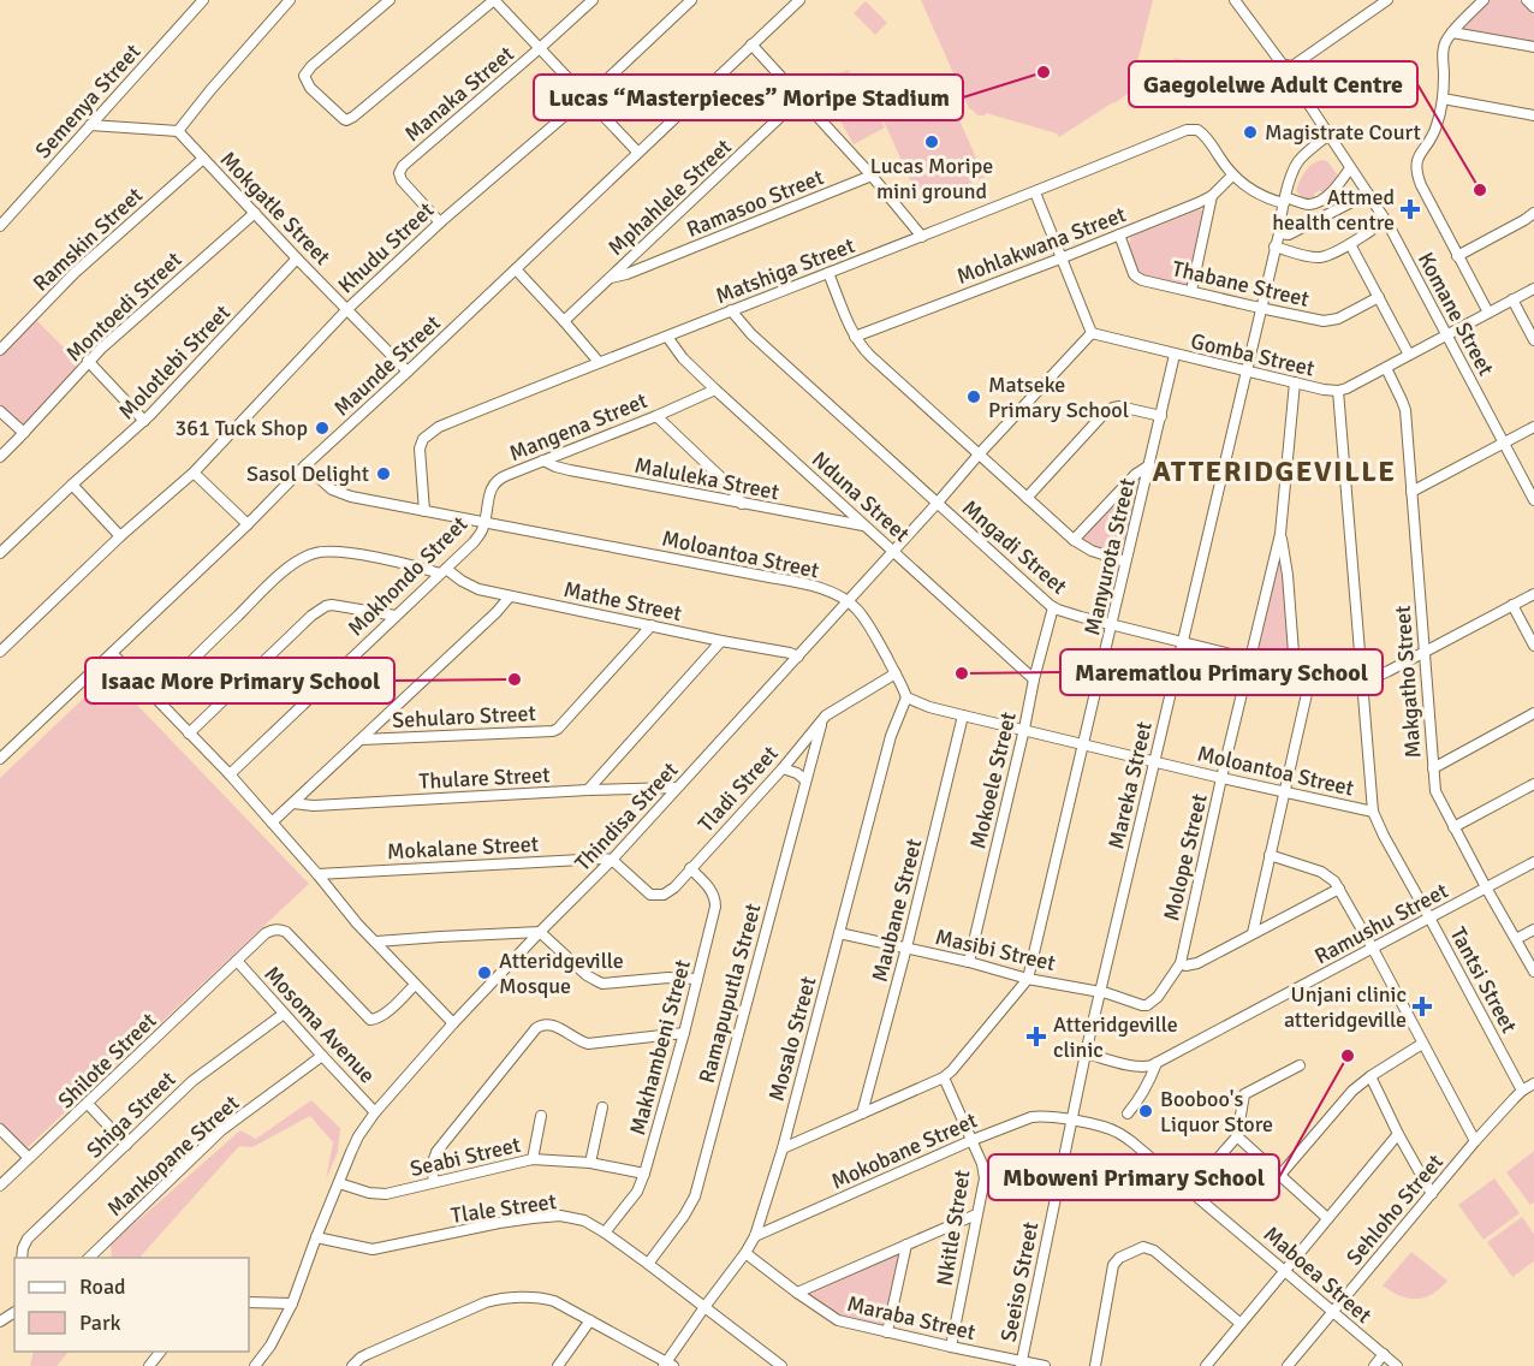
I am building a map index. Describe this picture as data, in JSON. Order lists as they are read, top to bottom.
{
  "streets": {
    "street": [
      "Manaka Street",
      "Semenya Street",
      "Mphahlele Street",
      "Ramasoo Street",
      "Mokgatle Street",
      "Ramskin Street",
      "Mohlakwana Street",
      "Khudu Street",
      "Matshiga Street",
      "Thabane Street",
      "Montoedi Street",
      "Komane Street",
      "Gomba Street",
      "Molotlebi Street",
      "Maunde Street",
      "Mangena Street",
      "Maluleka Street",
      "Nduna Street",
      "Mngadi Street",
      "Moloantoa Street",
      "Manyurota Street",
      "Mokhondo Street",
      "Mathe Street",
      "Makgatho Street",
      "Sehularo Street",
      "Thulare Street",
      "Mokoele Street",
      "Mareka Street",
      "Tladi Street",
      "Thindisa Street",
      "Mokalane Street",
      "Molope Street",
      "Maubane Street",
      "Ramushu Street",
      "Masibi Street",
      "Tantsi Street",
      "Ramapuputla Street",
      "Mosoma Avenue",
      "Mosalo Street",
      "Makhambeni Street",
      "Shilote Street",
      "Shiga Street",
      "Mokobane Street",
      "Mankopane Street",
      "Seabi Street",
      "Tlale Street",
      "Sehloho Street",
      "Nkitle Street",
      "Maboea Street",
      "Seeiso Street",
      "Maraba Street"
    ]
  },
  "crossings": [
    ["Manaka Street", "Khudu Street"],
    ["Mphahlele Street", "Ramasoo Street"],
    ["Mokgatle Street", "Ramskin Street"],
    ["Mokgatle Street", "Khudu Street"],
    ["Mokgatle Street", "Montoedi Street"],
    ["Mokgatle Street", "Molotlebi Street"],
    ["Mokgatle Street", "Maunde Street"],
    ["Mohlakwana Street", "Matshiga Street"],
    ["Mohlakwana Street", "Thabane Street"],
    ["Matshiga Street", "Nduna Street"],
    ["Matshiga Street", "Mngadi Street"],
    ["Matshiga Street", "Moloantoa Street"],
    ["Thabane Street", "Mareka Street"],
    ["Komane Street", "Gomba Street"],
    ["Komane Street", "Mareka Street"],
    ["Gomba Street", "Manyurota Street"],
    ["Gomba Street", "Makgatho Street"],
    ["Gomba Street", "Mareka Street"],
    ["Gomba Street", "Thindisa Street"],
    ["Gomba Street", "Molope Street"],
    ["Maunde Street", "Moloantoa Street"],
    ["Mangena Street", "Maluleka Street"],
    ["Mangena Street", "Nduna Street"],
    ["Mangena Street", "Moloantoa Street"],
    ["Mangena Street", "Mokhondo Street"],
    ["Maluleka Street", "Nduna Street"],
    ["Nduna Street", "Mokoele Street"],
    ["Nduna Street", "Thindisa Street"],
    ["Mngadi Street", "Manyurota Street"],
    ["Mngadi Street", "Mokoele Street"],
    ["Mngadi Street", "Mareka Street"],
    ["Mngadi Street", "Thindisa Street"],
    ["Mngadi Street", "Molope Street"],
    ["Moloantoa Street", "Manyurota Street"],
    ["Moloantoa Street", "Mokhondo Street"],
    ["Moloantoa Street", "Mokoele Street"],
    ["Moloantoa Street", "Mareka Street"],
    ["Moloantoa Street", "Tladi Street"],
    ["Moloantoa Street", "Thindisa Street"],
    ["Moloantoa Street", "Molope Street"],
    ["Moloantoa Street", "Maubane Street"],
    ["Moloantoa Street", "Tantsi Street"],
    ["Moloantoa Street", "Mosalo Street"],
    ["Manyurota Street", "Masibi Street"],
    ["Mokhondo Street", "Mathe Street"],
    ["Mathe Street", "Sehularo Street"],
    ["Mathe Street", "Thindisa Street"],
    ["Makgatho Street", "Ramushu Street"],
    ["Thulare Street", "Thindisa Street"],
    ["Mokoele Street", "Masibi Street"],
    ["Mareka Street", "Molope Street"],
    ["Mareka Street", "Ramushu Street"],
    ["Mareka Street", "Masibi Street"],
    ["Mareka Street", "Mokobane Street"],
    ["Mareka Street", "Maboea Street"],
    ["Mareka Street", "Seeiso Street"],
    ["Tladi Street", "Thindisa Street"],
    ["Tladi Street", "Mokalane Street"],
    ["Tladi Street", "Ramapuputla Street"],
    ["Tladi Street", "Makhambeni Street"],
    ["Thindisa Street", "Mokalane Street"],
    ["Thindisa Street", "Mosoma Avenue"],
    ["Thindisa Street", "Seabi Street"],
    ["Thindisa Street", "Tlale Street"],
    ["Molope Street", "Masibi Street"],
    ["Maubane Street", "Masibi Street"],
    ["Ramushu Street", "Tantsi Street"],
    ["Masibi Street", "Mosalo Street"],
    ["Tantsi Street", "Sehloho Street"],
    ["Ramapuputla Street", "Tlale Street"],
    ["Mosoma Avenue", "Shilote Street"],
    ["Mosoma Avenue", "Shiga Street"],
    ["Mosoma Avenue", "Mankopane Street"],
    ["Mosalo Street", "Mokobane Street"],
    ["Mosalo Street", "Tlale Street"],
    ["Mosalo Street", "Maraba Street"],
    ["Makhambeni Street", "Seabi Street"],
    ["Makhambeni Street", "Tlale Street"],
    ["Mokobane Street", "Nkitle Street"],
    ["Mokobane Street", "Maboea Street"],
    ["Mokobane Street", "Seeiso Street"],
    ["Sehloho Street", "Maboea Street"],
    ["Nkitle Street", "Maraba Street"],
    ["Maboea Street", "Seeiso Street"],
    ["Seeiso Street", "Maraba Street"]
  ],
  "districts": ["ATTERIDGEVILLE"],
  "places": {
    "other": [
      "Lucas “Masterpieces” Moripe Stadium",
      "Magistrate Court",
      "Lucas Moripe mini ground",
      "Gaegolelwe Adult Centre",
      "Matseke Primary School",
      "361 Tuck Shop",
      "Sasol Delight",
      "Marematlou Primary School",
      "Isaac More Primary School",
      "Atteridgeville Mosque",
      "Mboweni Primary School",
      "Booboo's Liquor Store"
    ],
    "health": ["Attmed health centre", "Unjani clinic atteridgeville", "Atteridgeville clinic"]
  },
  "legend": ["Road", "Park"]
}
